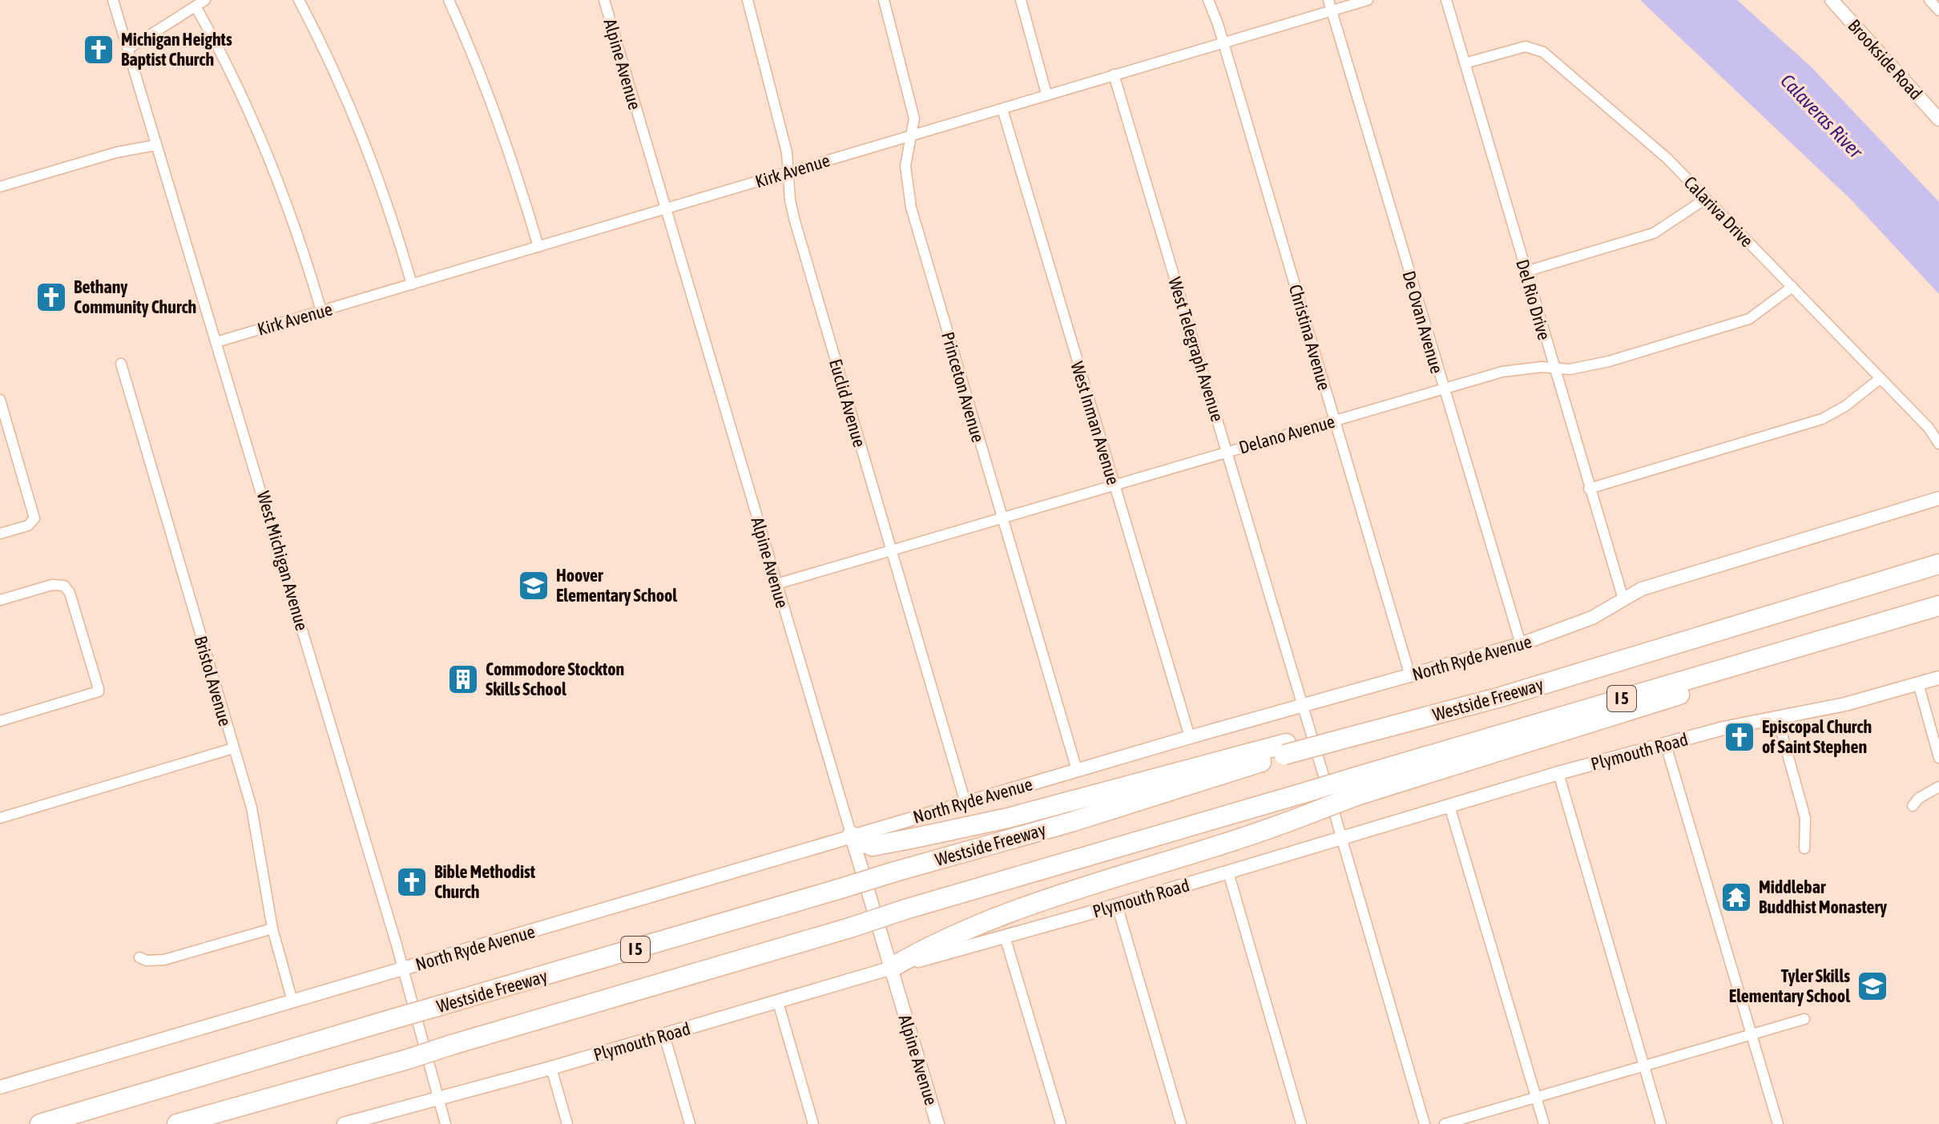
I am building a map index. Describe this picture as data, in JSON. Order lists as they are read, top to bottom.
{
  "streets": {
    "highway": ["I 5", "Westside Freeway"],
    "street": [
      "Brookside Road",
      "Alpine Avenue",
      "Kirk Avenue",
      "Calariva Drive",
      "Del Rio Drive",
      "De Ovan Avenue",
      "Christina Avenue",
      "West Telegraph Avenue",
      "Princeton Avenue",
      "Euclid Avenue",
      "West Inman Avenue",
      "Delano Avenue",
      "West Michigan Avenue",
      "North Ryde Avenue",
      "Bristol Avenue",
      "Plymouth Road"
    ]
  },
  "crossings": [
    ["Alpine Avenue", "Kirk Avenue"],
    ["Alpine Avenue", "Delano Avenue"],
    ["Alpine Avenue", "North Ryde Avenue"],
    ["Alpine Avenue", "Plymouth Road"],
    ["Kirk Avenue", "De Ovan Avenue"],
    ["Kirk Avenue", "Christina Avenue"],
    ["Kirk Avenue", "West Telegraph Avenue"],
    ["Kirk Avenue", "Princeton Avenue"],
    ["Kirk Avenue", "Euclid Avenue"],
    ["Kirk Avenue", "West Inman Avenue"],
    ["Kirk Avenue", "West Michigan Avenue"],
    ["Calariva Drive", "Del Rio Drive"],
    ["Calariva Drive", "Delano Avenue"],
    ["Del Rio Drive", "Delano Avenue"],
    ["Del Rio Drive", "North Ryde Avenue"],
    ["De Ovan Avenue", "Delano Avenue"],
    ["De Ovan Avenue", "North Ryde Avenue"],
    ["Christina Avenue", "Delano Avenue"],
    ["Christina Avenue", "North Ryde Avenue"],
    ["West Telegraph Avenue", "Delano Avenue"],
    ["West Telegraph Avenue", "North Ryde Avenue"],
    ["West Telegraph Avenue", "Plymouth Road"],
    ["Princeton Avenue", "Delano Avenue"],
    ["Princeton Avenue", "North Ryde Avenue"],
    ["Euclid Avenue", "Delano Avenue"],
    ["Euclid Avenue", "North Ryde Avenue"],
    ["West Inman Avenue", "Delano Avenue"],
    ["West Inman Avenue", "North Ryde Avenue"],
    ["West Michigan Avenue", "North Ryde Avenue"],
    ["West Michigan Avenue", "Plymouth Road"],
    ["North Ryde Avenue", "Bristol Avenue"]
  ],
  "water": ["Calaveras River"],
  "places": {
    "church": [
      "Michigan Heights Baptist Church",
      "Bethany Community Church",
      "Episcopal Church of Saint Stephen",
      "Bible Methodist Church"
    ],
    "school or university": ["Hoover Elementary School", "Tyler Skills Elementary School"],
    "building": ["Commodore Stockton Skills School"],
    "temple": ["Middlebar Buddhist Monastery"]
  }
}
